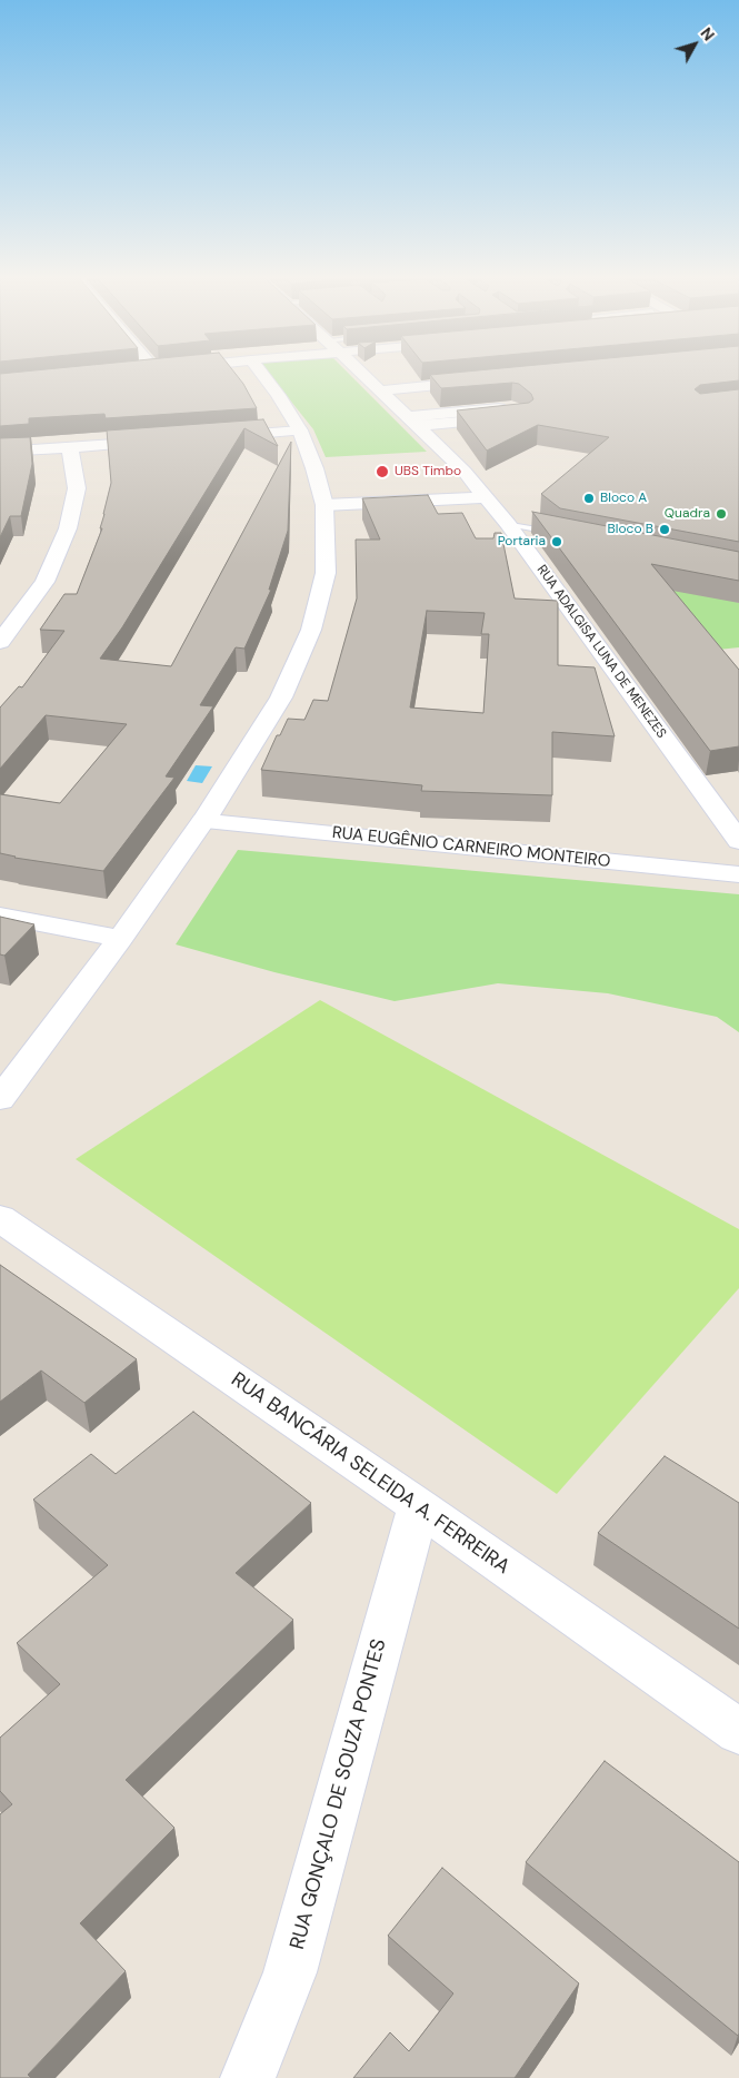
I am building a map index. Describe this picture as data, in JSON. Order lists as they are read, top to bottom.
{
  "streets": {
    "street": [
      "RUA ADALGISA LUNA DE MENEZES",
      "RUA EUGÊNIO CARNEIRO MONTEIRO",
      "RUA BANCÁRIA SELEIDA A. FERREIRA",
      "RUA GONÇALO DE SOUZA PONTES"
    ]
  },
  "crossings": [
    ["RUA BANCÁRIA SELEIDA A. FERREIRA", "RUA GONÇALO DE SOUZA PONTES"]
  ],
  "places": [
    "UBS Timbo",
    "Bloco A",
    "Quadra",
    "Bloco B",
    "Portaria"
  ],
  "north": "top right"
}
